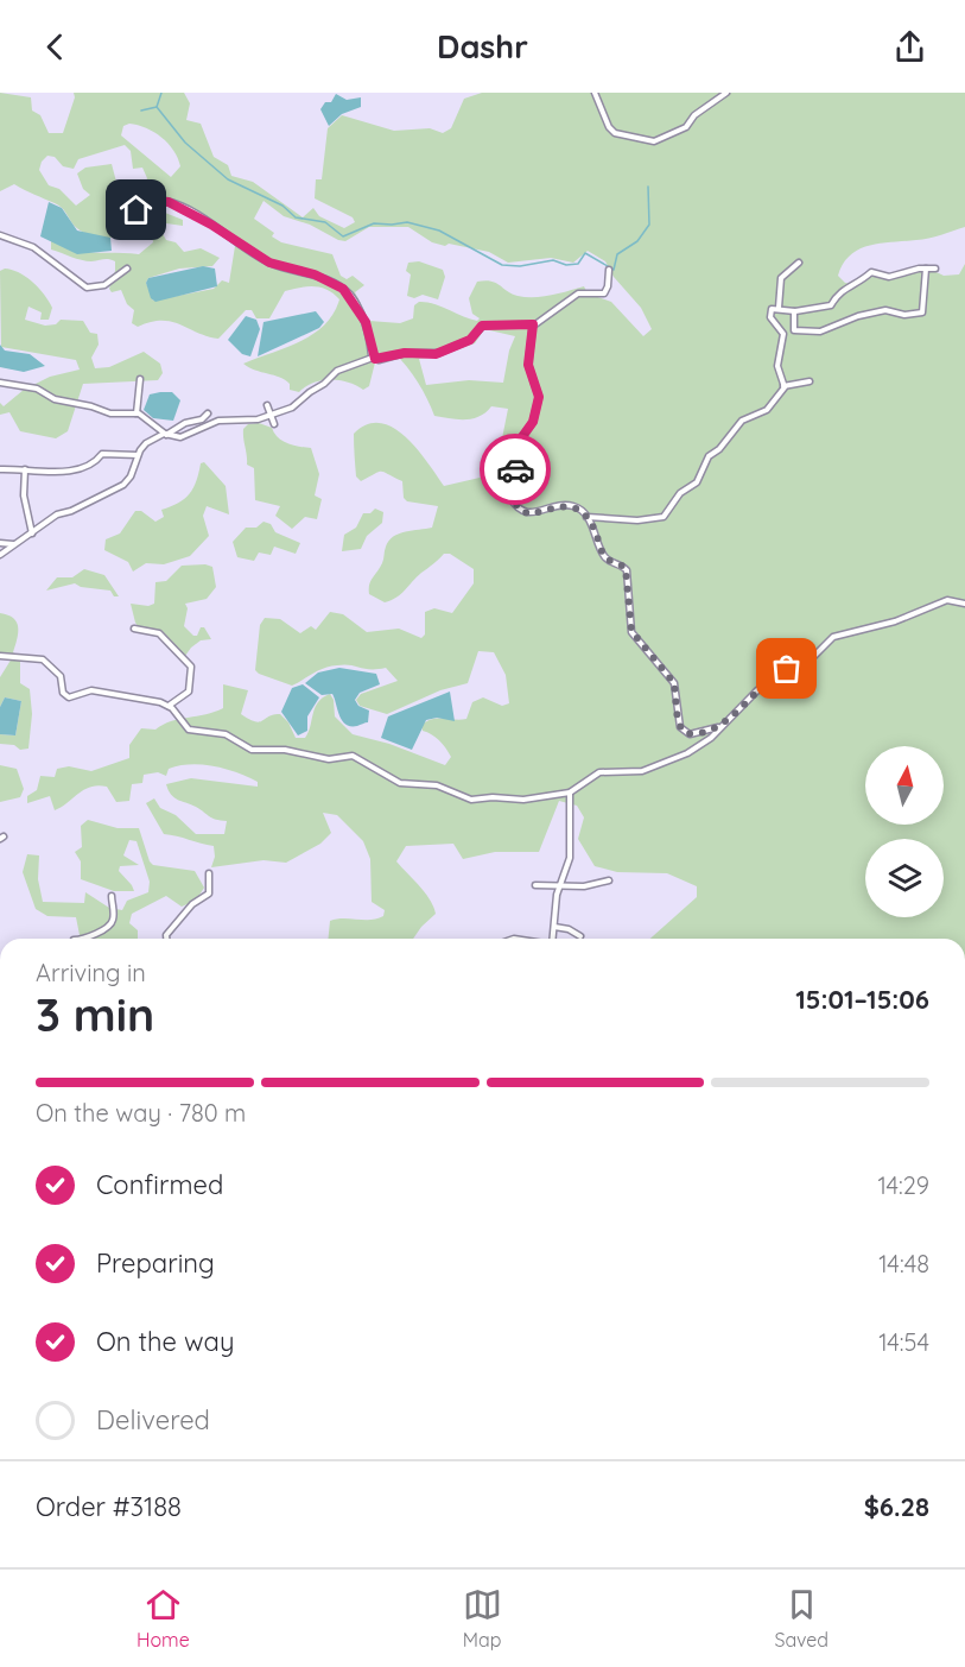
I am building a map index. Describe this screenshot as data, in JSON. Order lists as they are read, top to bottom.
{
  "north": "top",
  "page": {
    "header": "Dashr",
    "heading": ["3 min", "Arriving in", "15:01–15:06"],
    "panel": ["Order #3188", "$6.28"],
    "bar": "On the way · 780 m",
    "list": [
      ["Confirmed", "14:29"],
      ["Preparing", "14:48"],
      ["On the way", "14:54"],
      "Delivered"
    ],
    "tabs": ["Home", "Map", "Saved"]
  }
}
